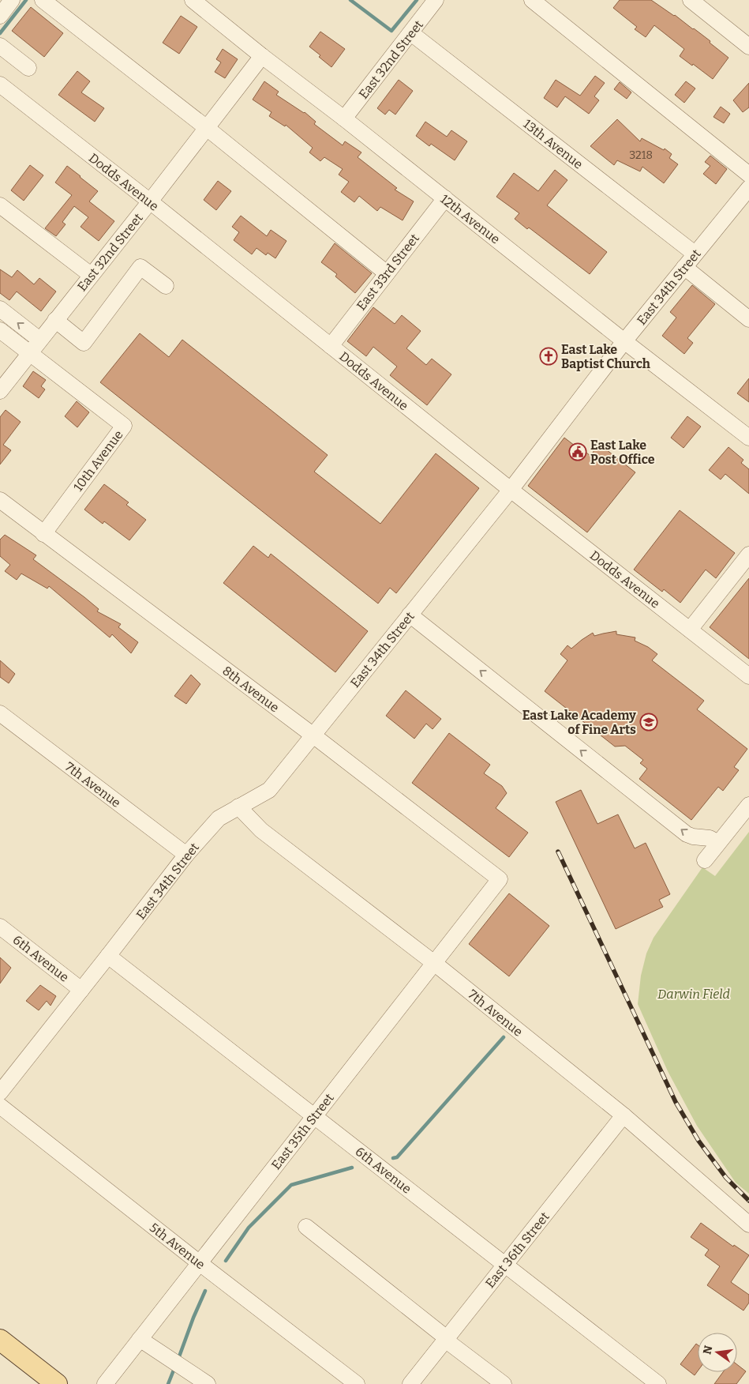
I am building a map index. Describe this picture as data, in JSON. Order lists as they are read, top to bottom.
{
  "streets": {
    "street": [
      "East 32nd Street",
      "13th Avenue",
      "Dodds Avenue",
      "12th Avenue",
      "East 33rd Street",
      "East 34th Street",
      "10th Avenue",
      "8th Avenue",
      "7th Avenue",
      "6th Avenue",
      "East 35th Street",
      "5th Avenue",
      "East 36th Street"
    ]
  },
  "crossings": [
    ["East 32nd Street", "13th Avenue"],
    ["East 32nd Street", "Dodds Avenue"],
    ["East 32nd Street", "12th Avenue"],
    ["East 32nd Street", "10th Avenue"],
    ["13th Avenue", "East 34th Street"],
    ["Dodds Avenue", "East 33rd Street"],
    ["Dodds Avenue", "East 34th Street"],
    ["12th Avenue", "East 33rd Street"],
    ["12th Avenue", "East 34th Street"],
    ["East 34th Street", "8th Avenue"],
    ["East 34th Street", "7th Avenue"],
    ["East 34th Street", "6th Avenue"],
    ["10th Avenue", "8th Avenue"],
    ["8th Avenue", "East 35th Street"],
    ["7th Avenue", "East 35th Street"],
    ["7th Avenue", "East 36th Street"],
    ["6th Avenue", "East 35th Street"],
    ["6th Avenue", "East 36th Street"],
    ["East 35th Street", "5th Avenue"]
  ],
  "parks": ["Darwin Field"],
  "places": {
    "church": ["East Lake Baptist Church"],
    "public building": ["East Lake Post Office"],
    "school or university": ["East Lake Academy of Fine Arts"]
  },
  "house_numbers": ["3218"],
  "north": "left"
}
